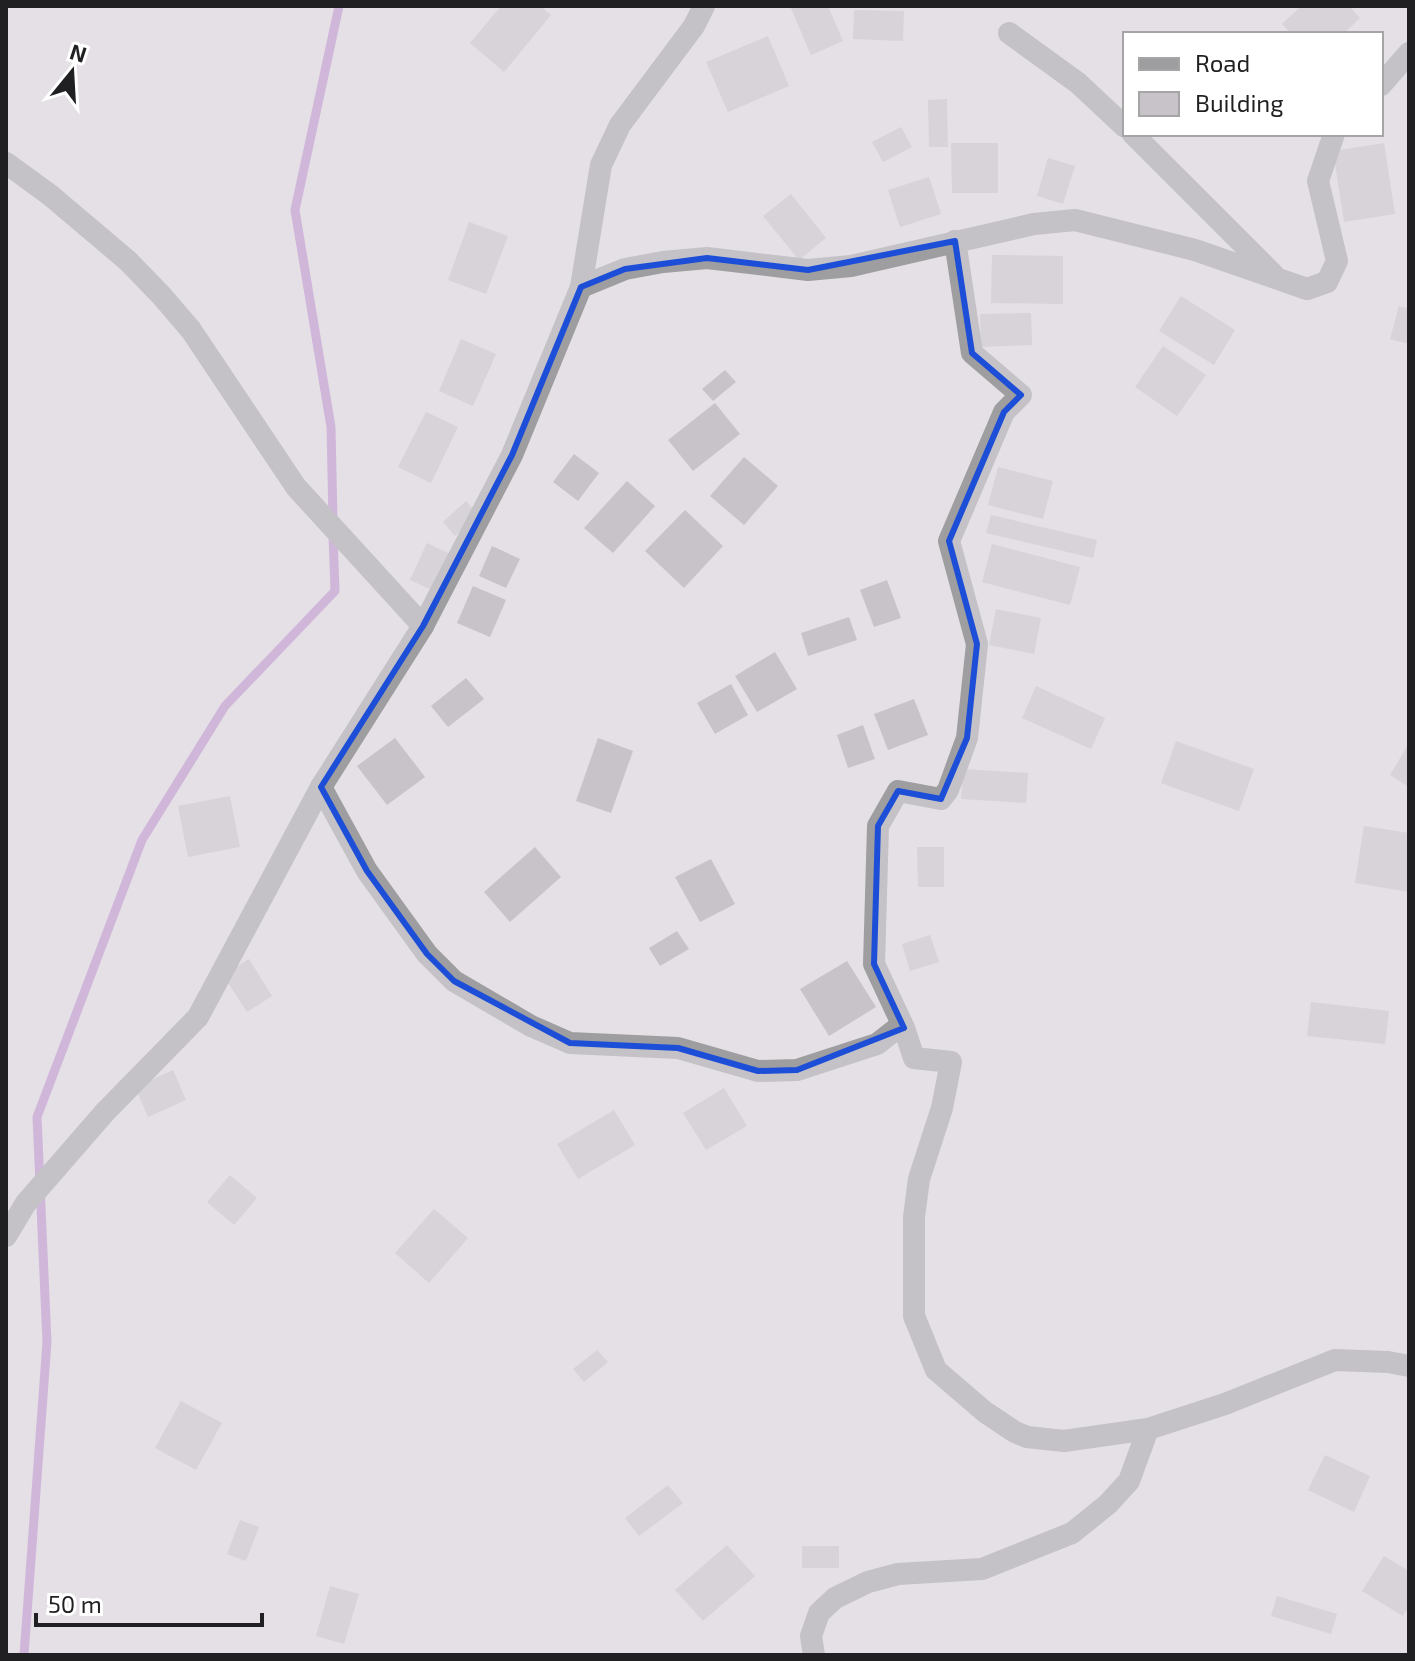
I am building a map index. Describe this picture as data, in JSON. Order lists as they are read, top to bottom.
{
  "legend": ["Road", "Building"],
  "scale_bar": "50 m",
  "north": "top"
}
